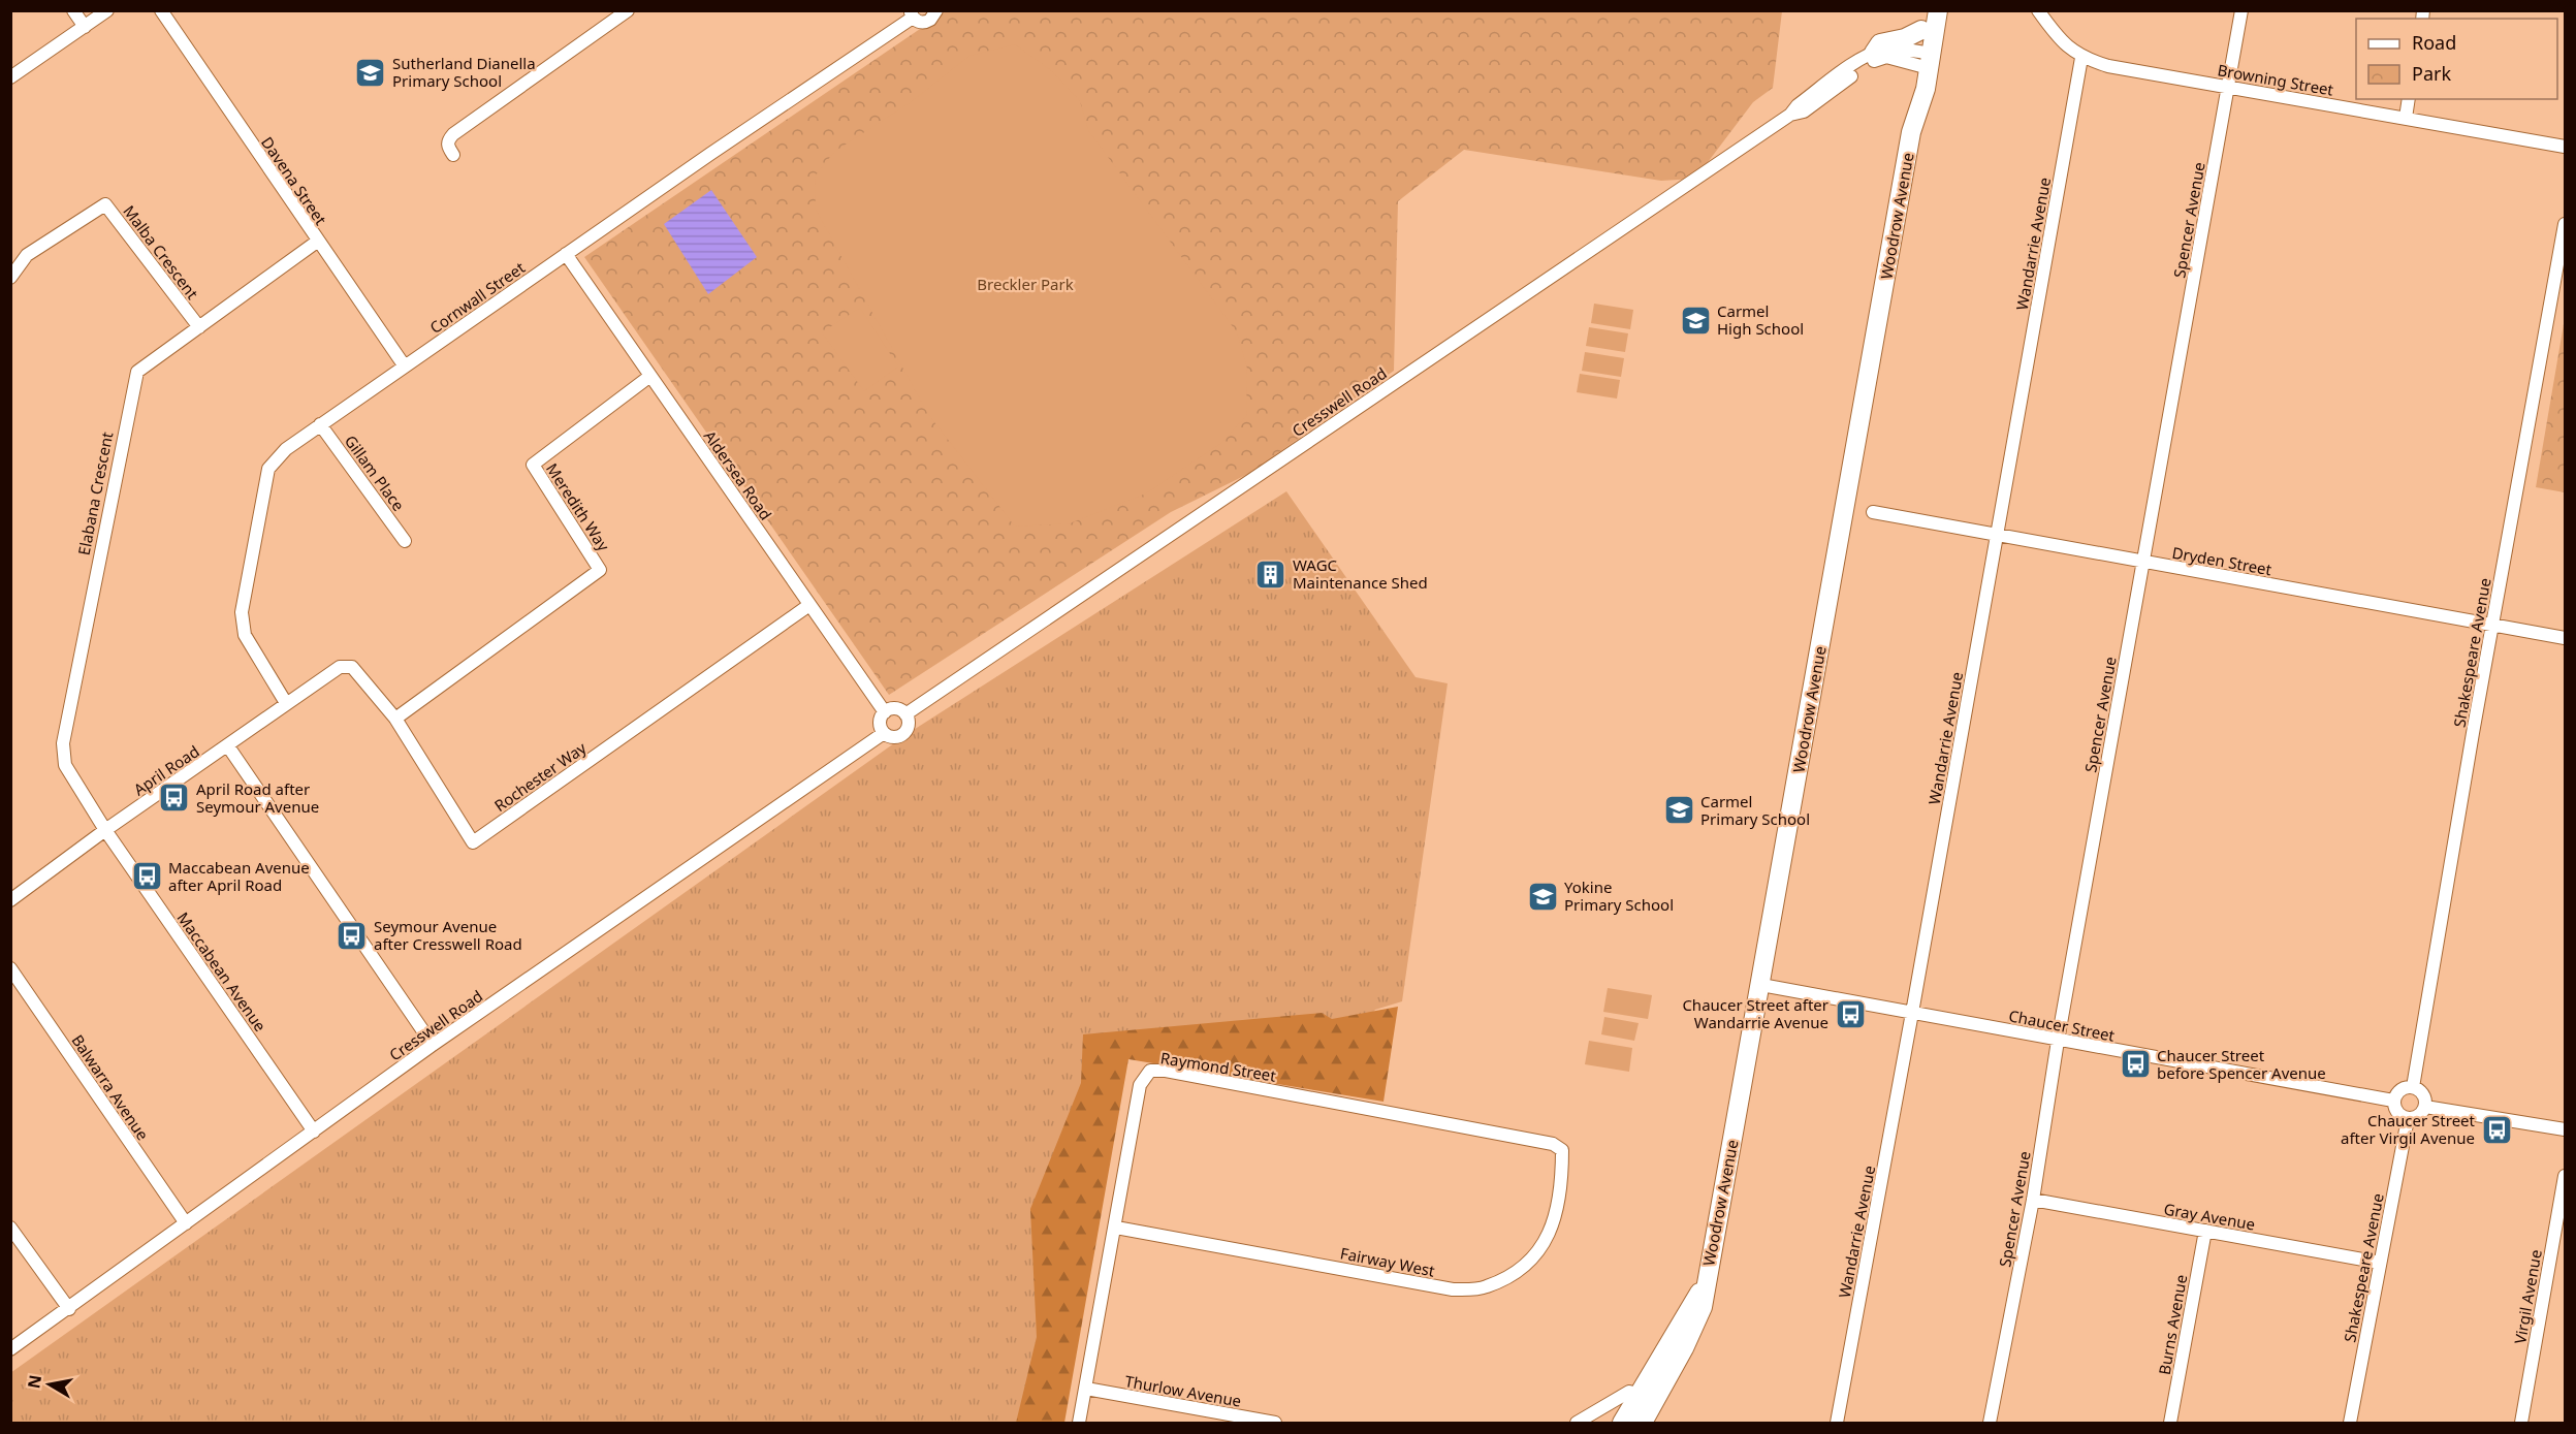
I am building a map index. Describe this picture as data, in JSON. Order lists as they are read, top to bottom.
{
  "streets": {
    "main road": ["Woodrow Avenue"],
    "street": [
      "Browning Street",
      "Davena Street",
      "Spencer Avenue",
      "Wandarrie Avenue",
      "Malba Crescent",
      "Cornwall Street",
      "Cresswell Road",
      "Gillam Place",
      "Aldersea Road",
      "Elabana Crescent",
      "Meredith Way",
      "Dryden Street",
      "Shakespeare Avenue",
      "April Road",
      "Rochester Way",
      "Maccabean Avenue",
      "Chaucer Street",
      "Raymond Street",
      "Balwarra Avenue",
      "Gray Avenue",
      "Fairway West",
      "Virgil Avenue",
      "Burns Avenue",
      "Thurlow Avenue"
    ]
  },
  "crossings": [
    ["Browning Street", "Spencer Avenue"],
    ["Browning Street", "Wandarrie Avenue"],
    ["Davena Street", "Cornwall Street"],
    ["Davena Street", "Elabana Crescent"],
    ["Woodrow Avenue", "Cresswell Road"],
    ["Woodrow Avenue", "Chaucer Street"],
    ["Spencer Avenue", "Dryden Street"],
    ["Spencer Avenue", "Chaucer Street"],
    ["Spencer Avenue", "Gray Avenue"],
    ["Wandarrie Avenue", "Dryden Street"],
    ["Wandarrie Avenue", "Chaucer Street"],
    ["Malba Crescent", "Elabana Crescent"],
    ["Cornwall Street", "Gillam Place"],
    ["Cornwall Street", "Aldersea Road"],
    ["Cornwall Street", "April Road"],
    ["Cresswell Road", "Aldersea Road"],
    ["Cresswell Road", "Maccabean Avenue"],
    ["Cresswell Road", "Balwarra Avenue"],
    ["Aldersea Road", "Meredith Way"],
    ["Aldersea Road", "Rochester Way"],
    ["Elabana Crescent", "April Road"],
    ["Elabana Crescent", "Maccabean Avenue"],
    ["Meredith Way", "Rochester Way"],
    ["Dryden Street", "Shakespeare Avenue"],
    ["Shakespeare Avenue", "Chaucer Street"],
    ["Shakespeare Avenue", "Gray Avenue"],
    ["April Road", "Rochester Way"],
    ["April Road", "Maccabean Avenue"],
    ["Raymond Street", "Fairway West"],
    ["Raymond Street", "Thurlow Avenue"],
    ["Gray Avenue", "Burns Avenue"]
  ],
  "parks": ["Breckler Park"],
  "places": {
    "school or university": [
      "Sutherland Dianella Primary School",
      "Carmel High School",
      "Carmel Primary School",
      "Yokine Primary School"
    ],
    "building": ["WAGC Maintenance Shed"],
    "bus stop": [
      "April Road after Seymour Avenue",
      "Maccabean Avenue after April Road",
      "Seymour Avenue after Cresswell Road",
      "Chaucer Street after Wandarrie Avenue",
      "Chaucer Street before Spencer Avenue",
      "Chaucer Street after Virgil Avenue"
    ]
  },
  "legend": ["Road", "Park"],
  "north": "left"
}
